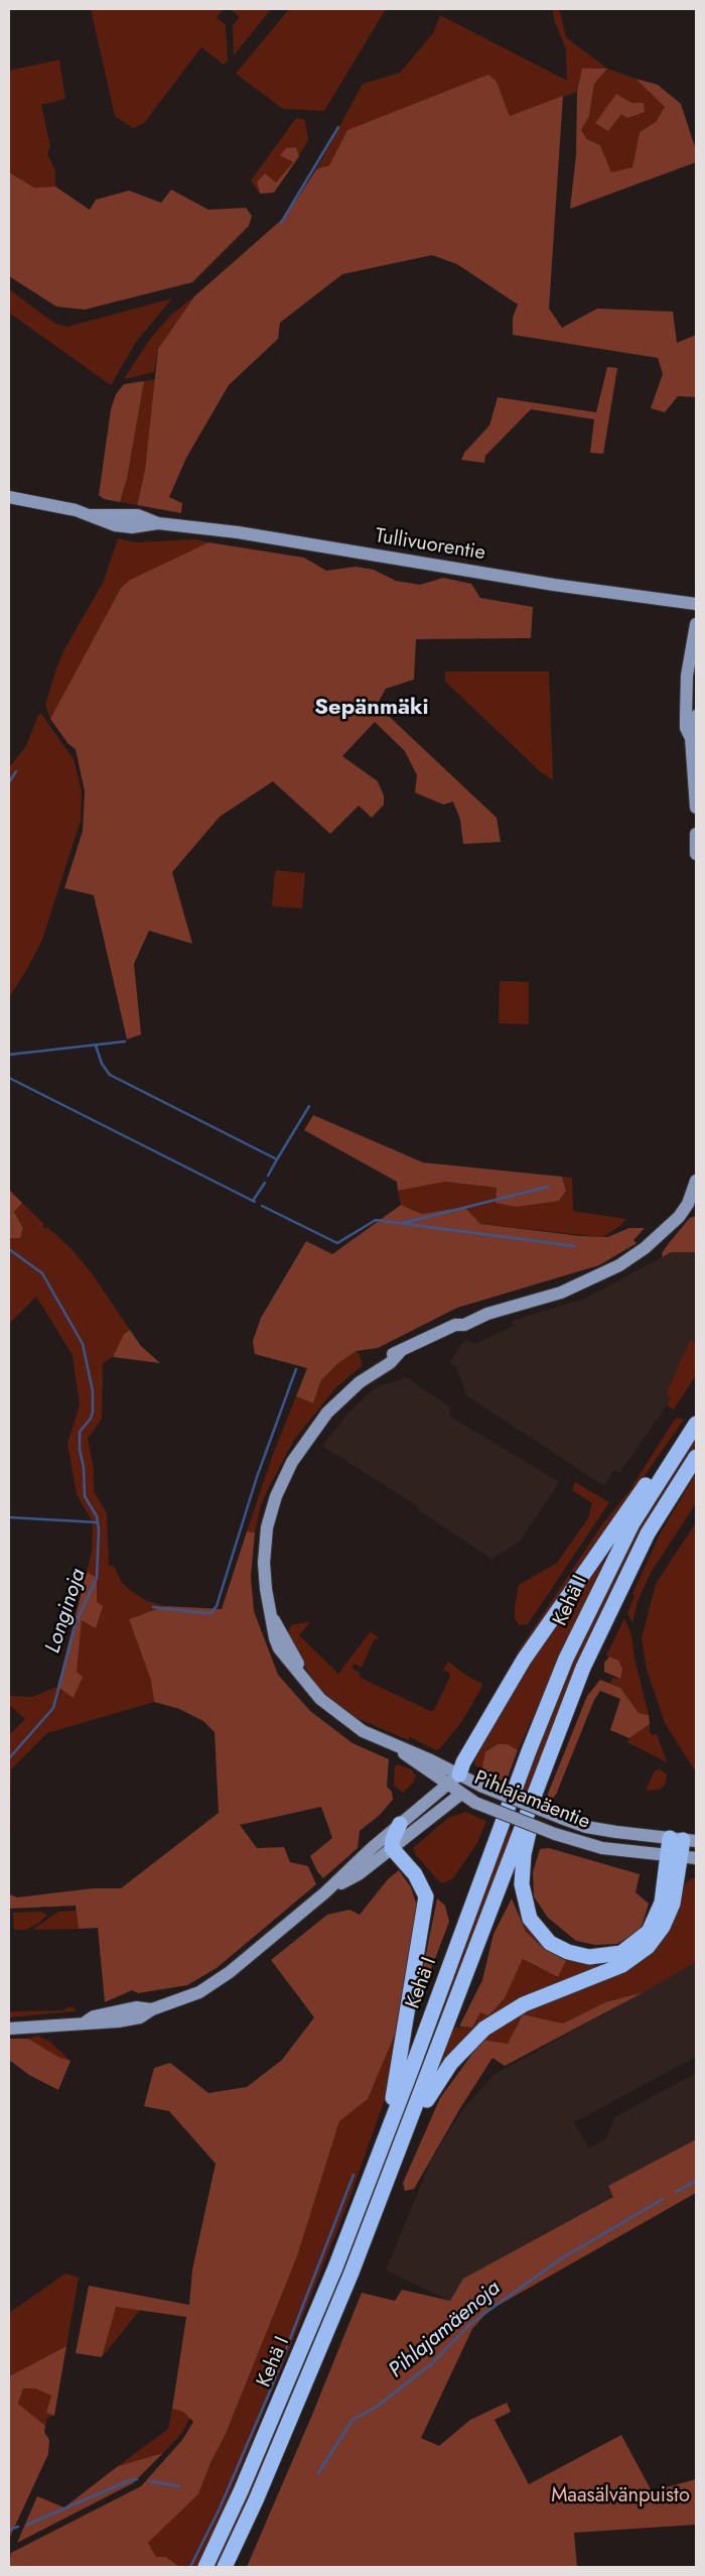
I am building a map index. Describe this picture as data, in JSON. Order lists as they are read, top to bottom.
{
  "streets": {
    "highway": ["Kehä I"],
    "main road": ["Tullivuorentie", "Pihlajamäentie"]
  },
  "districts": ["Sepänmäki"],
  "water": ["Longinoja", "Pihlajamäenoja"],
  "parks": ["Maasälvänpuisto"]
}
